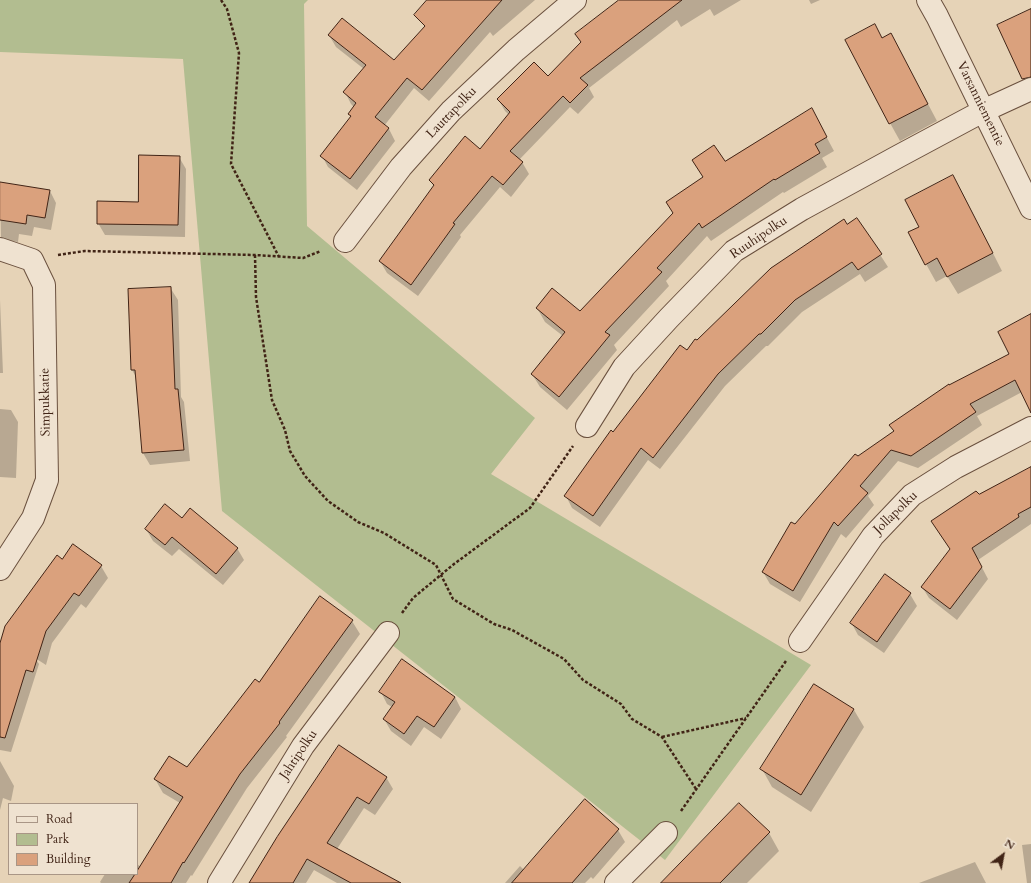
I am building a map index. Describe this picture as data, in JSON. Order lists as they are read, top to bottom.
{
  "streets": {
    "street": [
      "Varsanniementie",
      "Lauttapolku",
      "Ruuhipolku",
      "Simpukkatie",
      "Jollapolku",
      "Jahtipolku"
    ]
  },
  "crossings": [
    ["Varsanniementie", "Ruuhipolku"]
  ],
  "legend": ["Road", "Park", "Building"],
  "north": "top right"
}
